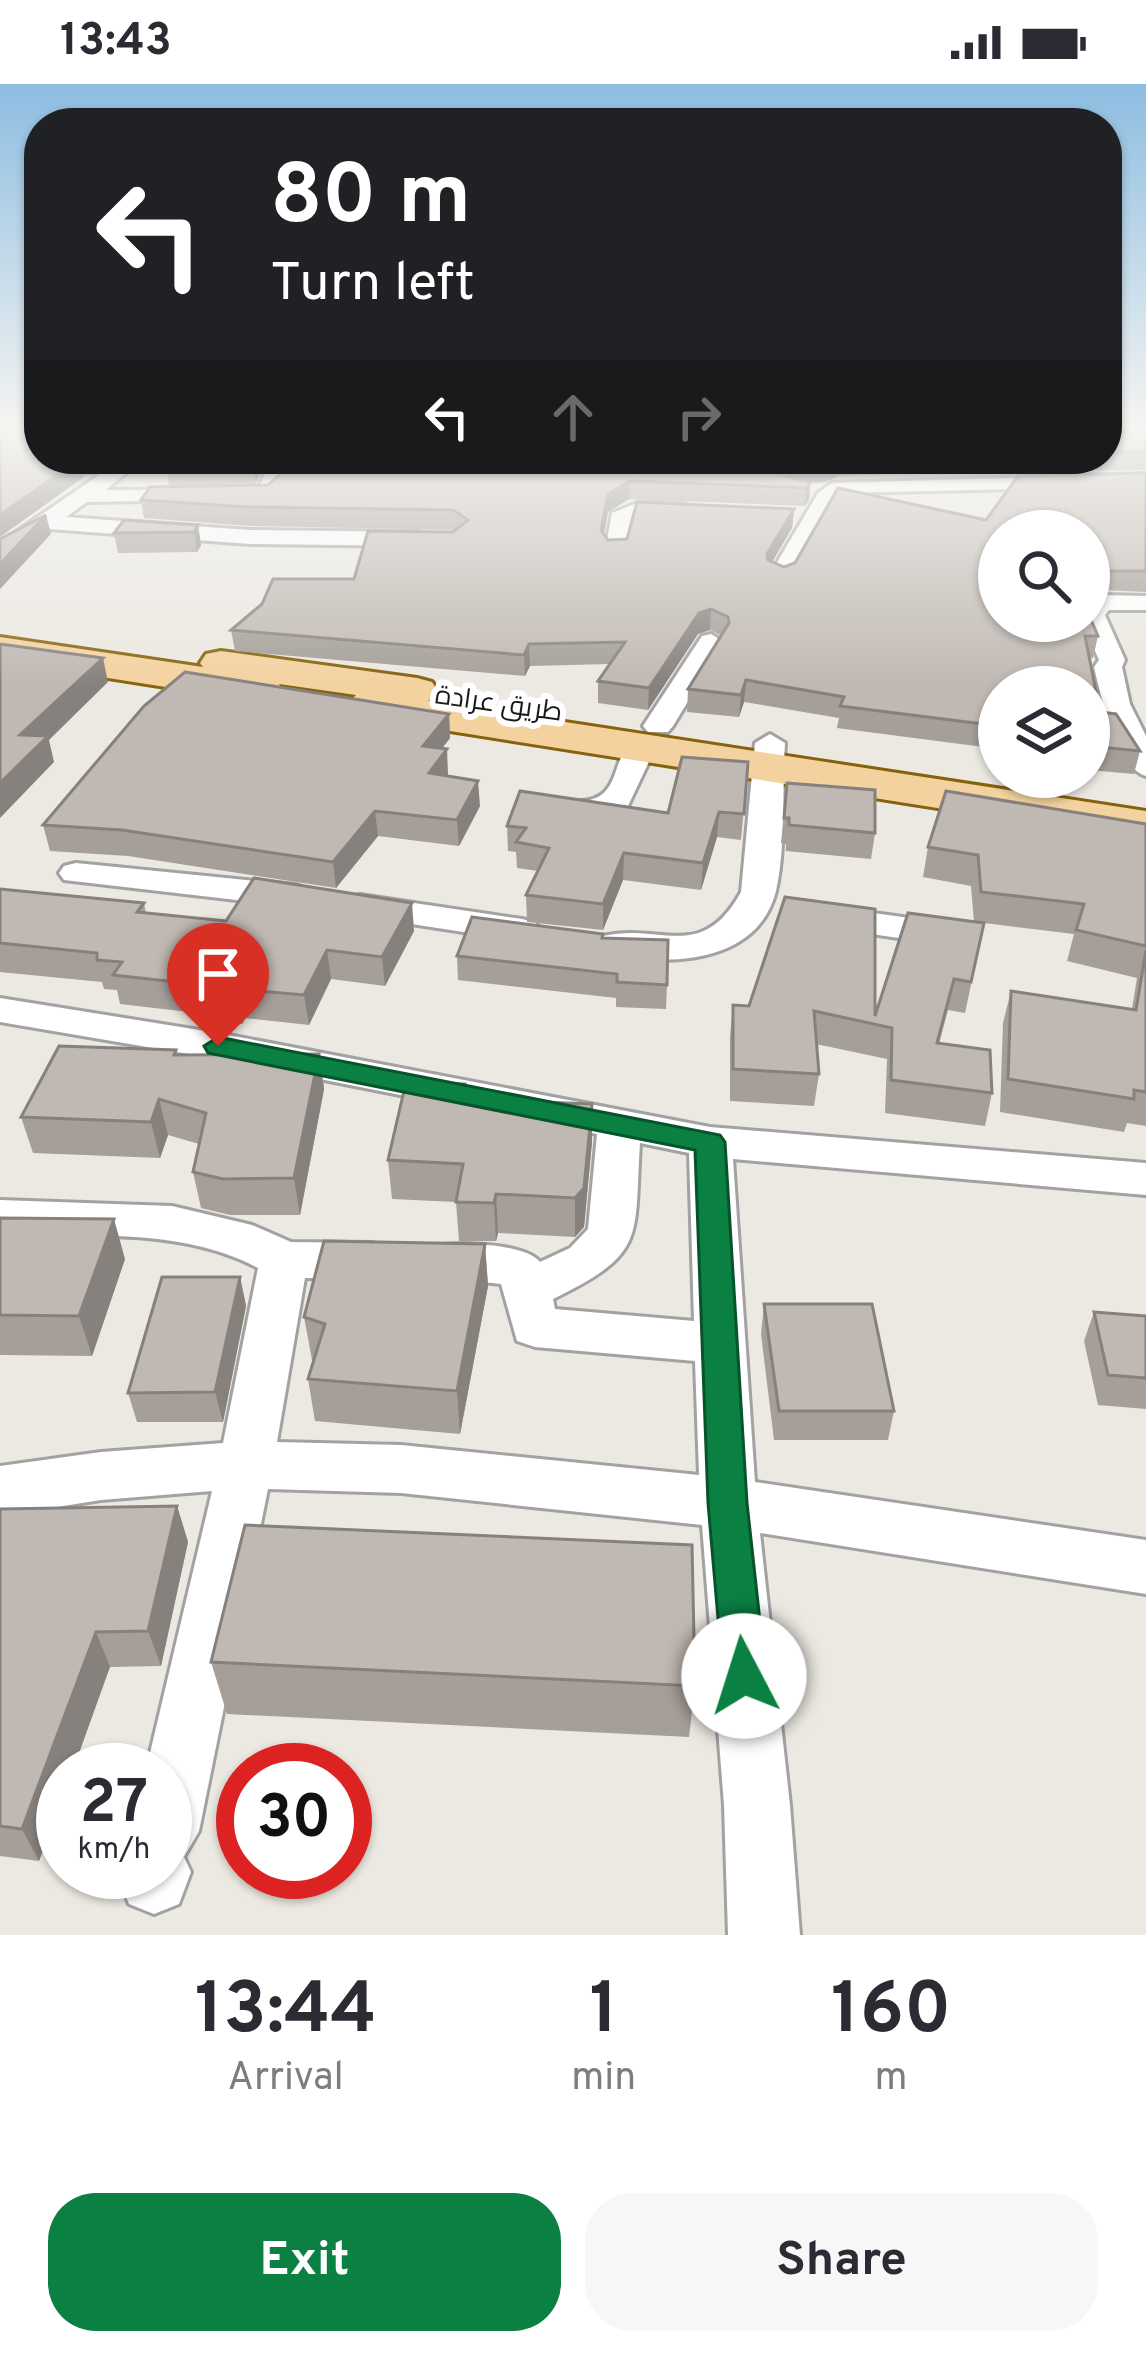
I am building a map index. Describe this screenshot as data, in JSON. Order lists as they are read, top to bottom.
{
  "streets": {
    "main road": ["طريق عرادة"]
  },
  "page": {
    "status": "13:43",
    "turn": ["80 m", "Turn left"],
    "speed": "27 km/h",
    "limit": "30",
    "eta": [
      "13:44",
      "Arrival",
      "1",
      "min",
      "160",
      "m"
    ],
    "buttons": ["Exit", "Share"]
  }
}
